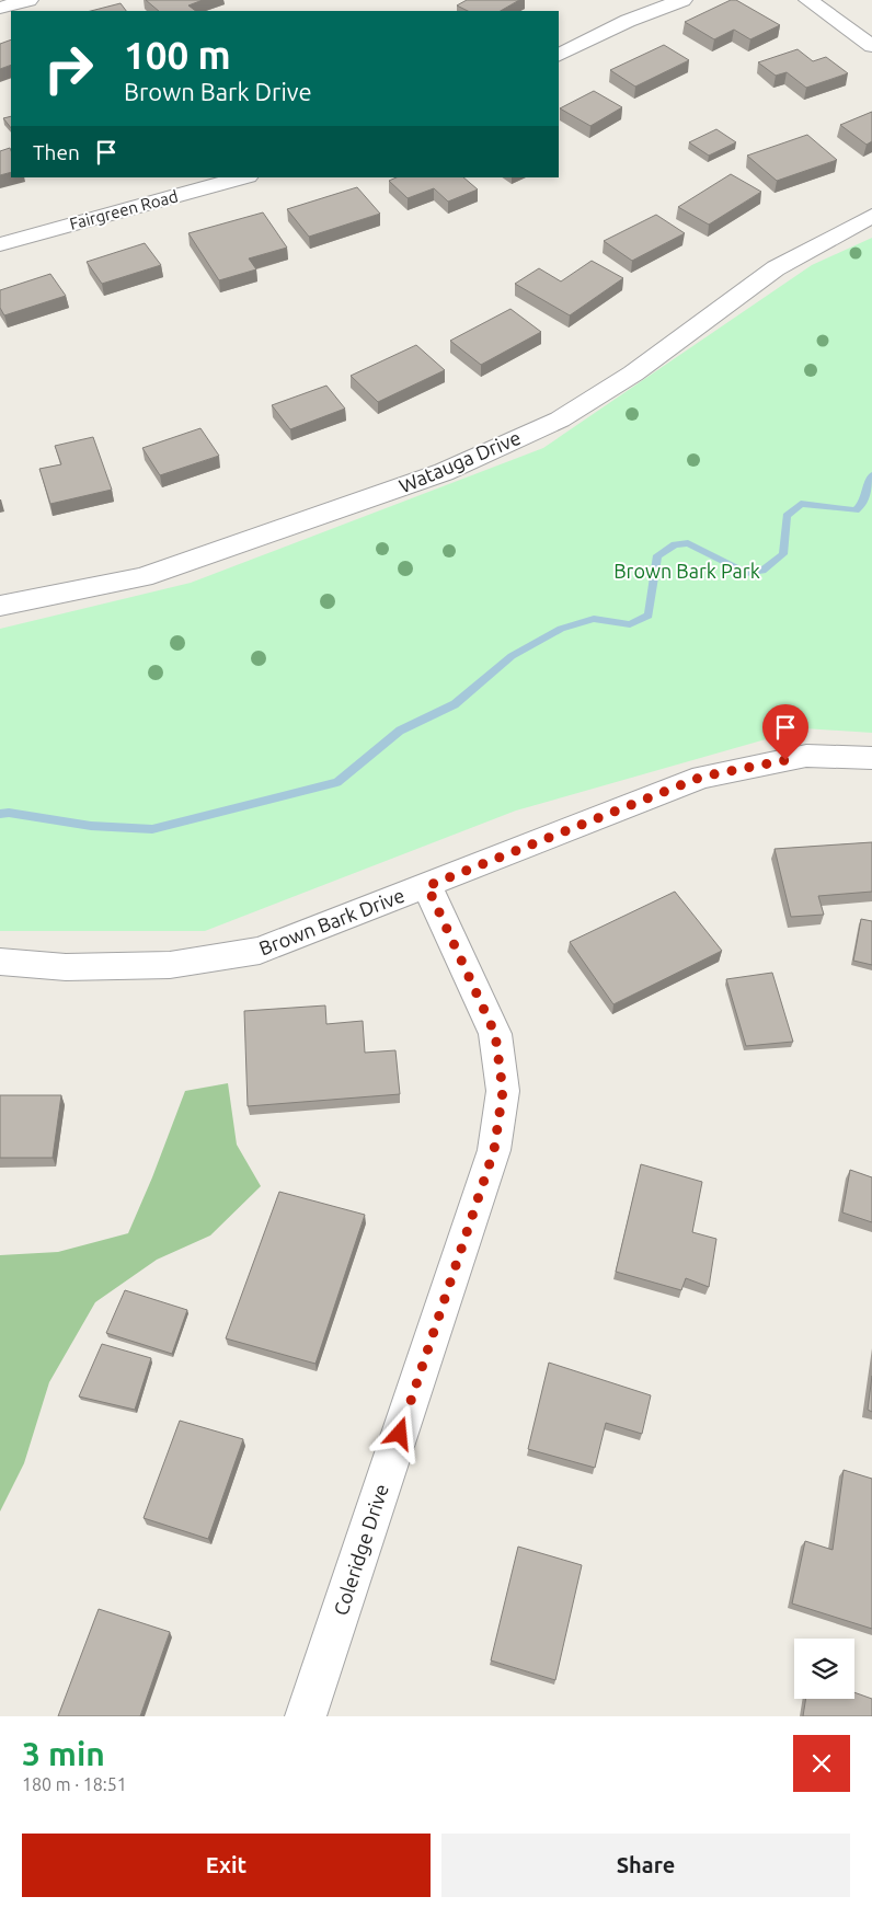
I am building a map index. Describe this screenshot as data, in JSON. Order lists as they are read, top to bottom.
{
  "streets": {
    "street": [
      "Fairgreen Road",
      "Watauga Drive",
      "Brown Bark Drive",
      "Coleridge Drive"
    ]
  },
  "crossings": [
    ["Brown Bark Drive", "Coleridge Drive"]
  ],
  "parks": ["Brown Bark Park"],
  "page": {
    "turn": ["100 m", "Brown Bark Drive"],
    "then": "Then",
    "heading": ["3 min", "180 m · 18:51"],
    "buttons": ["Exit", "Share"]
  }
}
